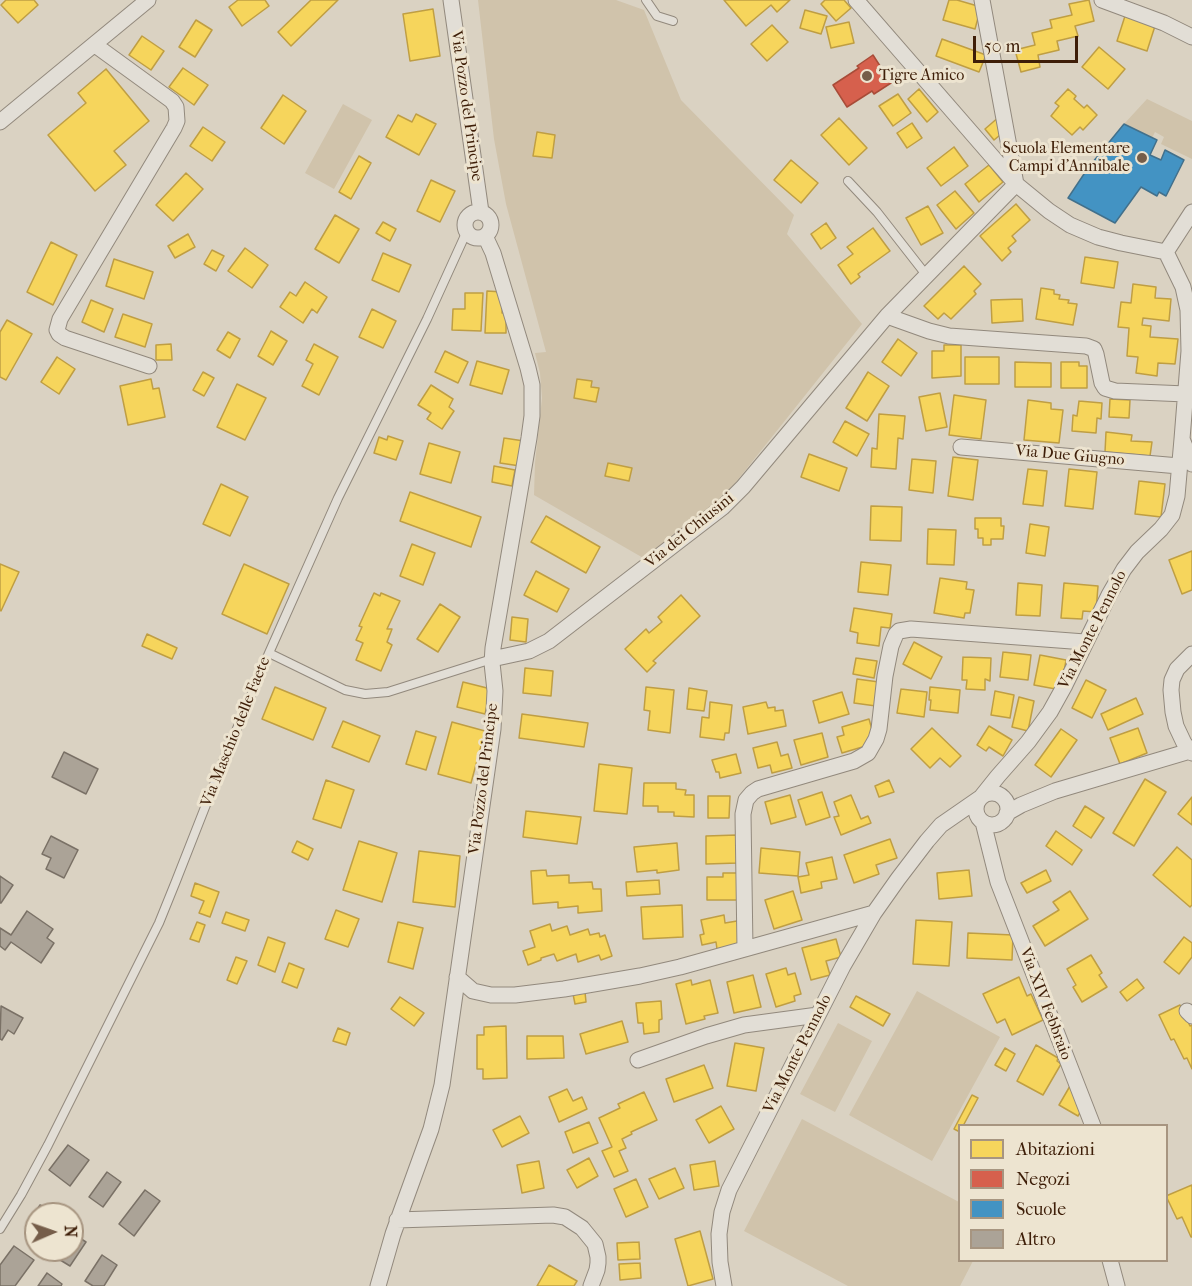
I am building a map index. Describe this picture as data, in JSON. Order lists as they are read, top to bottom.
{
  "streets": {
    "street": [
      "Via Pozzo del Principe",
      "Via Due Giugno",
      "Via dei Chiusini",
      "Via Monte Pennolo",
      "Via XIV Febbraio"
    ],
    "lane": ["Via Maschio delle Faete"]
  },
  "crossings": [
    ["Via Pozzo del Principe", "Via dei Chiusini"],
    ["Via Pozzo del Principe", "Via Maschio delle Faete"],
    ["Via Due Giugno", "Via Monte Pennolo"],
    ["Via dei Chiusini", "Via Maschio delle Faete"],
    ["Via Monte Pennolo", "Via XIV Febbraio"]
  ],
  "places": ["Tigre Amico", "Scuola Elementare Campi d'Annibale"],
  "legend": [
    "Abitazioni",
    "Negozi",
    "Scuole",
    "Altro"
  ],
  "scale_bar": "50 m",
  "north": "right"
}
